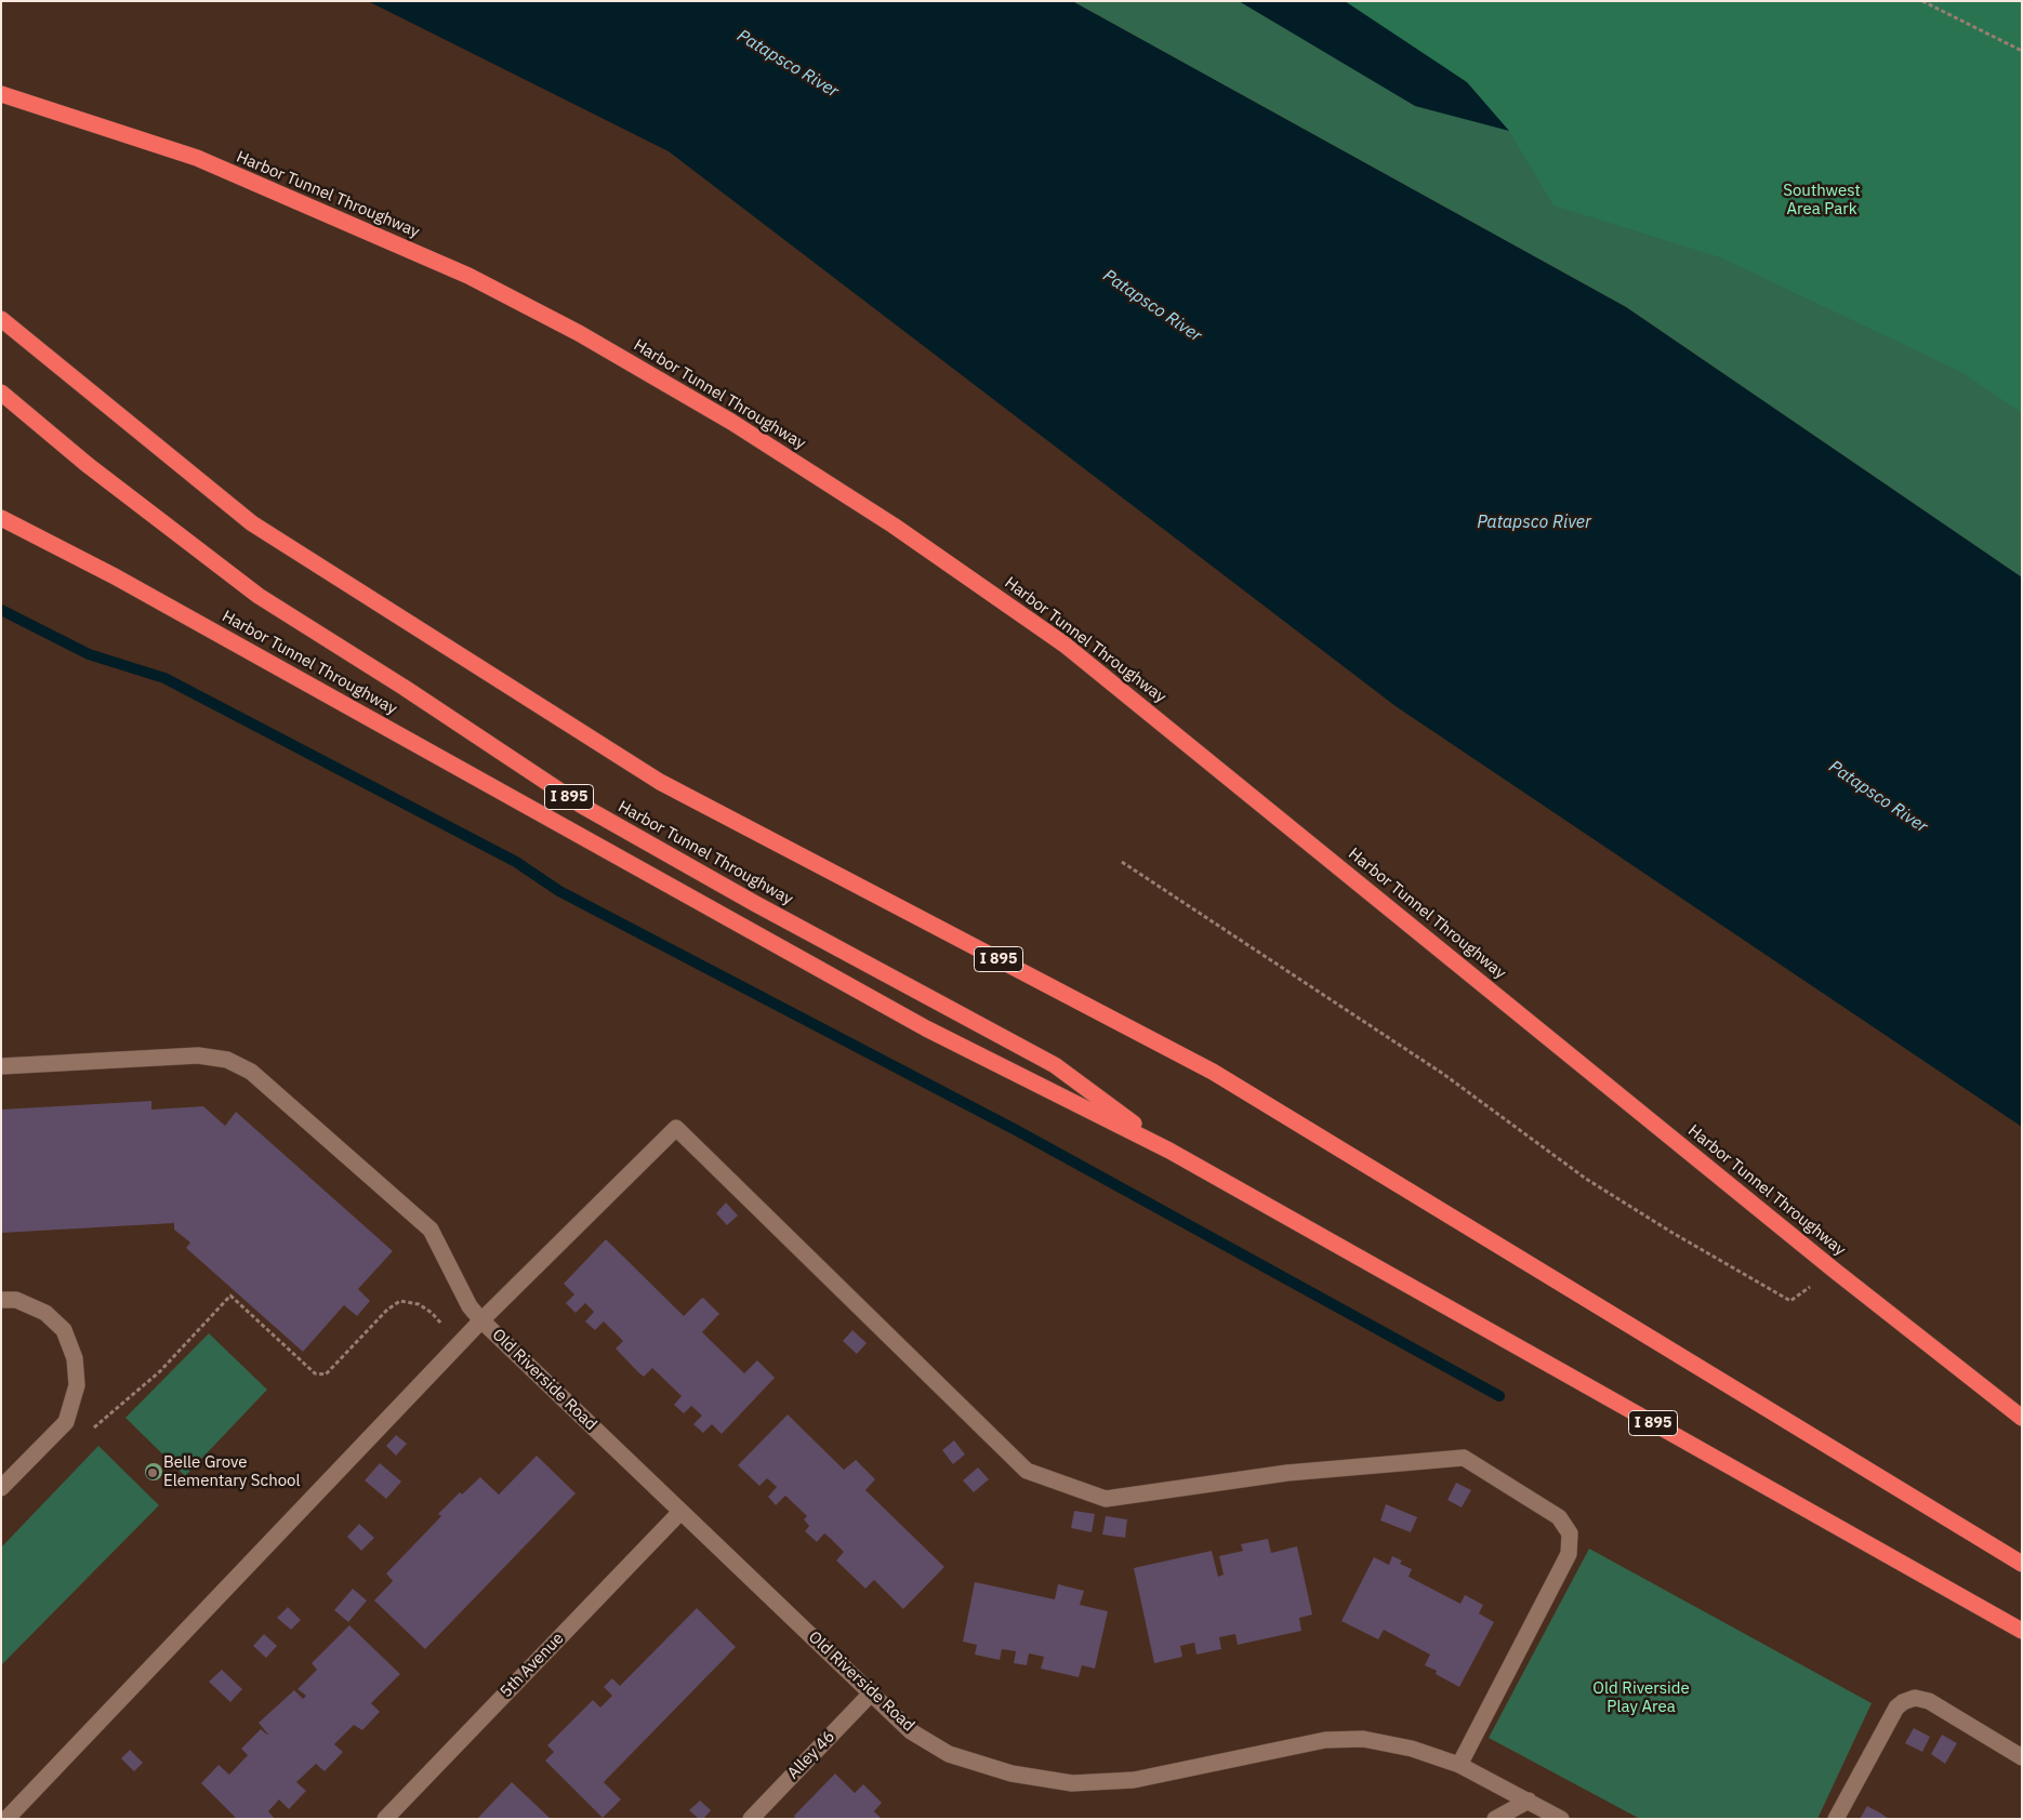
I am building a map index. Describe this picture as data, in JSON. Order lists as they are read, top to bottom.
{
  "streets": {
    "highway": ["Harbor Tunnel Throughway", "I 895"],
    "street": ["Old Riverside Road", "5th Avenue", "Alley 46"]
  },
  "crossings": [
    ["Old Riverside Road", "5th Avenue"],
    ["Old Riverside Road", "Alley 46"]
  ],
  "water": ["Patapsco River"],
  "parks": ["Southwest Area Park", "Old Riverside Play Area"],
  "places": ["Belle Grove Elementary School"]
}
